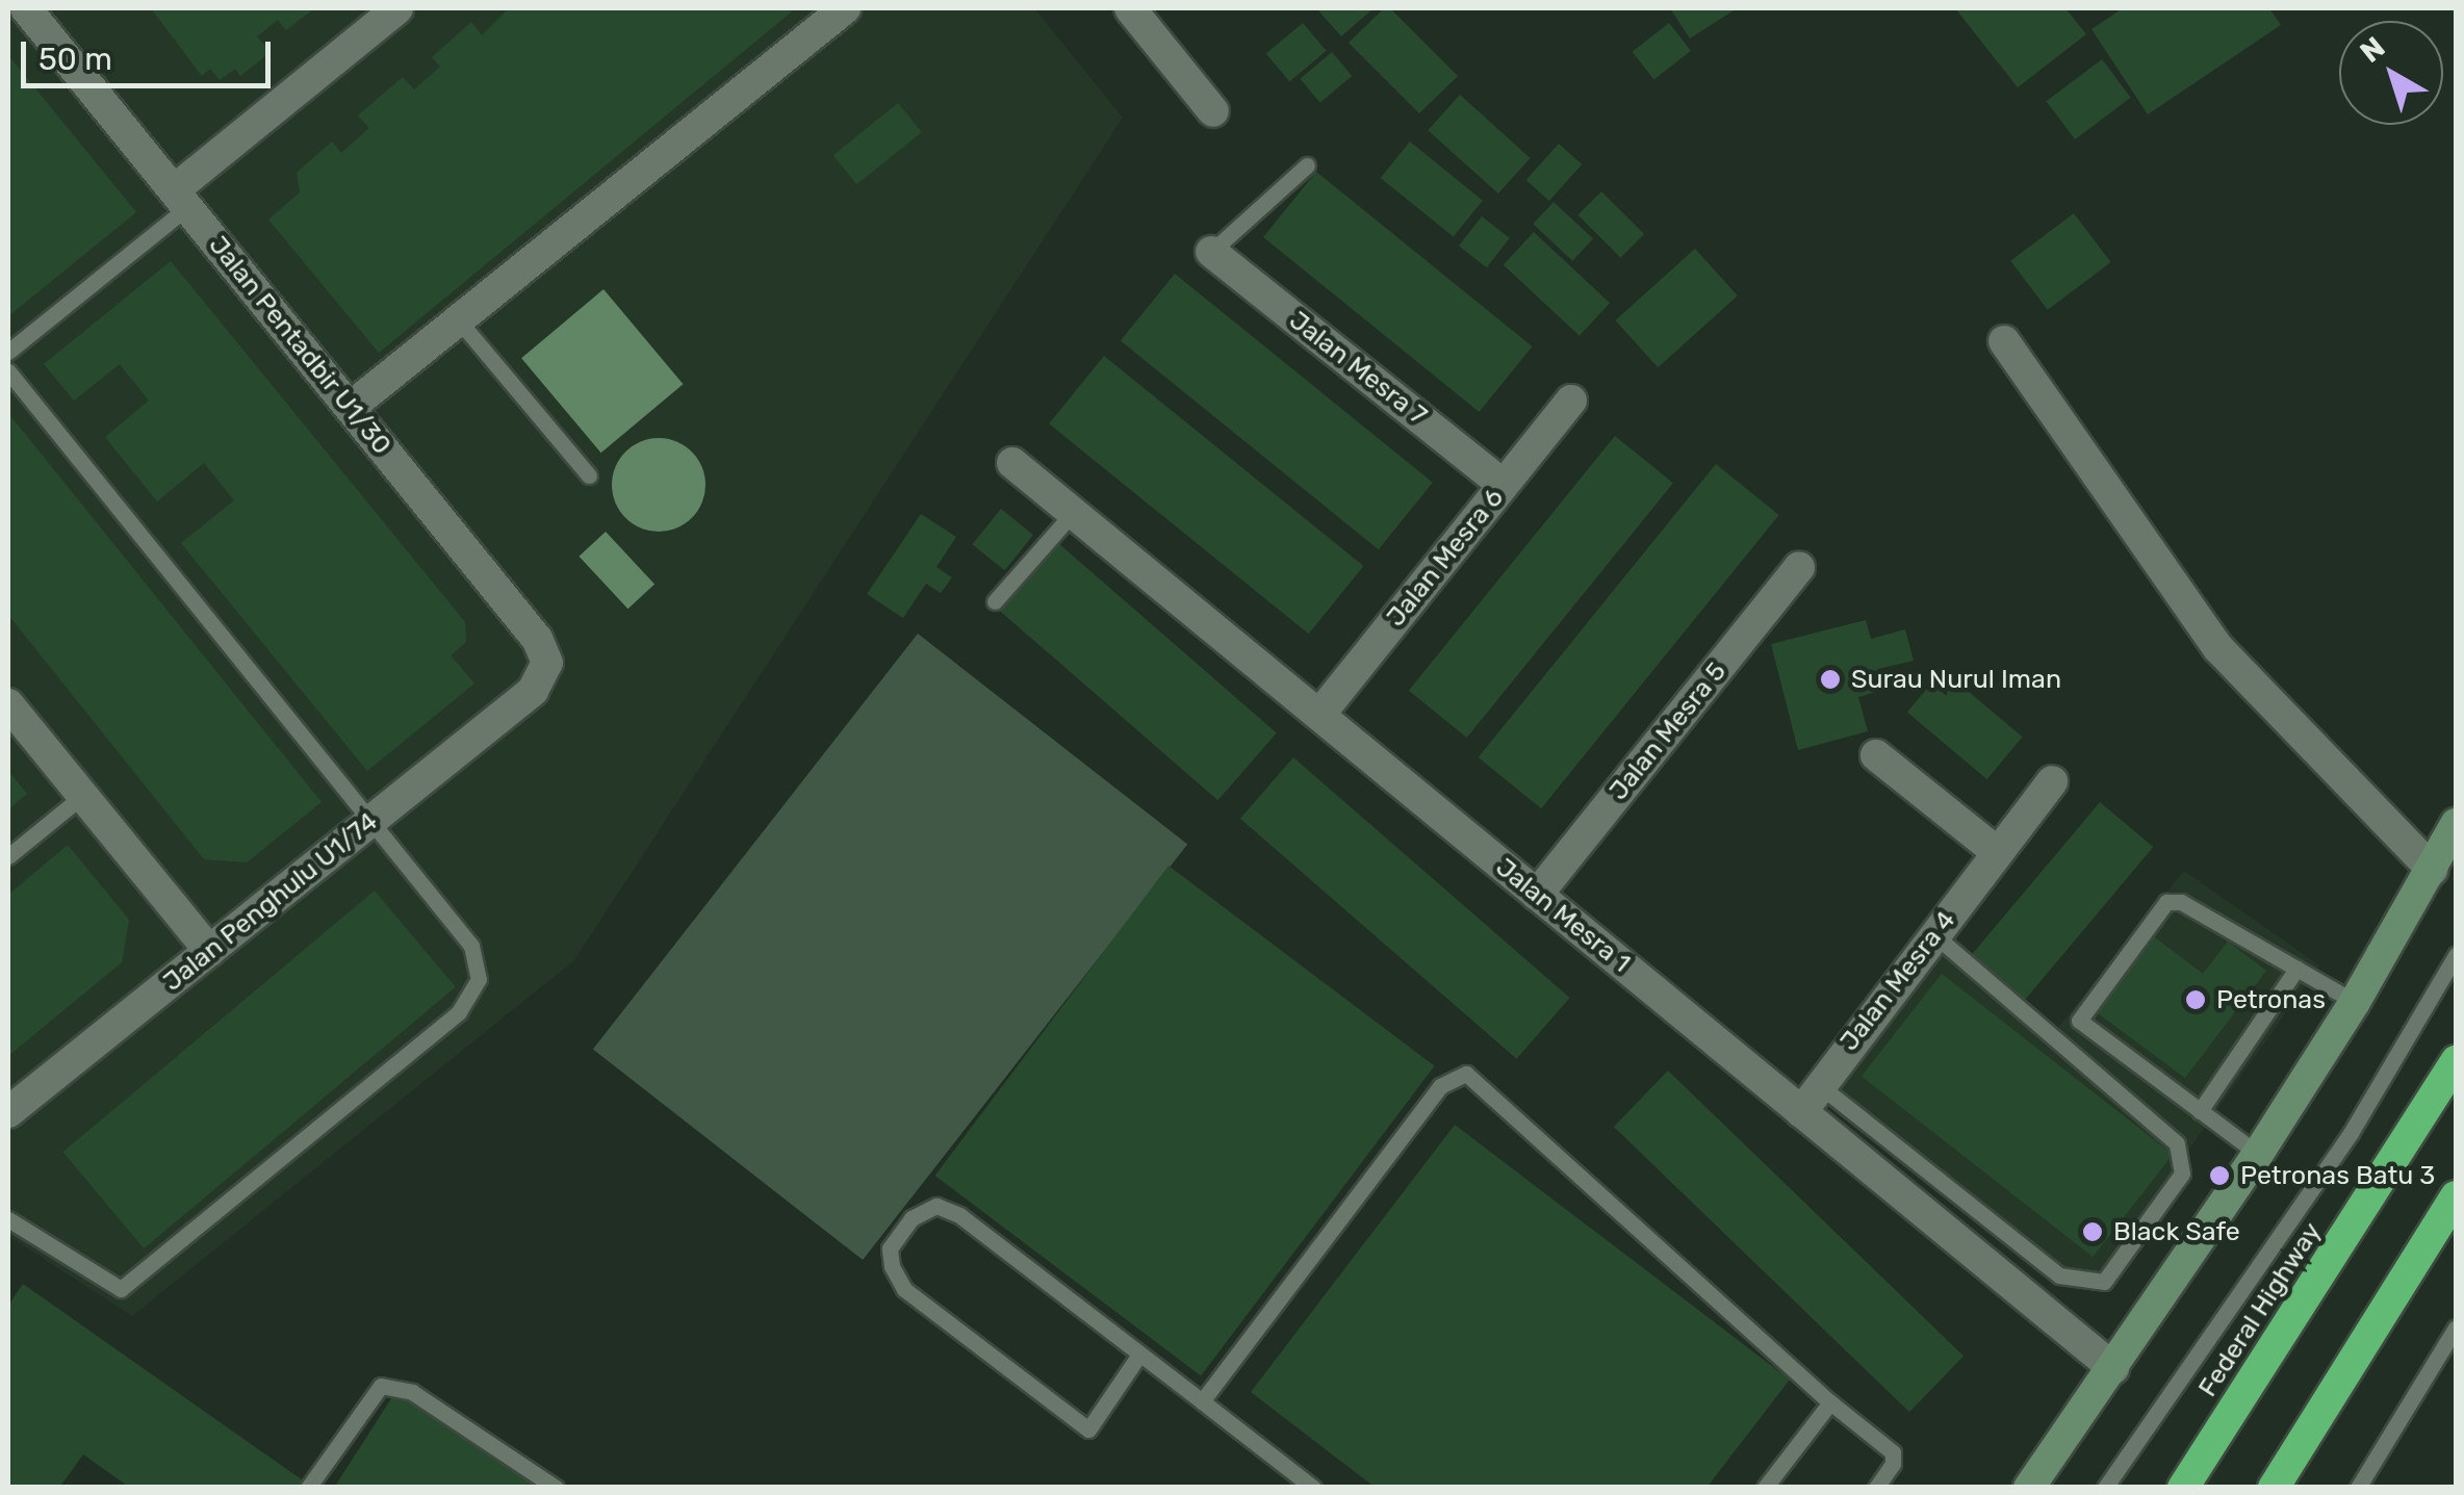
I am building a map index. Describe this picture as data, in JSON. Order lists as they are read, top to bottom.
{
  "streets": {
    "highway": ["Federal Highway"],
    "street": [
      "Jalan Pentadbir U1/30",
      "Jalan Mesra 7",
      "Jalan Mesra 6",
      "Jalan Mesra 5",
      "Jalan Penghulu U1/74",
      "Jalan Mesra 1",
      "Jalan Mesra 4"
    ]
  },
  "crossings": [
    ["Jalan Pentadbir U1/30", "Jalan Penghulu U1/74"],
    ["Jalan Mesra 7", "Jalan Mesra 6"],
    ["Jalan Mesra 6", "Jalan Mesra 1"],
    ["Jalan Mesra 5", "Jalan Mesra 1"],
    ["Jalan Mesra 1", "Jalan Mesra 4"]
  ],
  "places": [
    "Surau Nurul Iman",
    "Petronas",
    "Petronas Batu 3",
    "Black Safe"
  ],
  "scale_bar": "50 m",
  "north": "top left"
}
